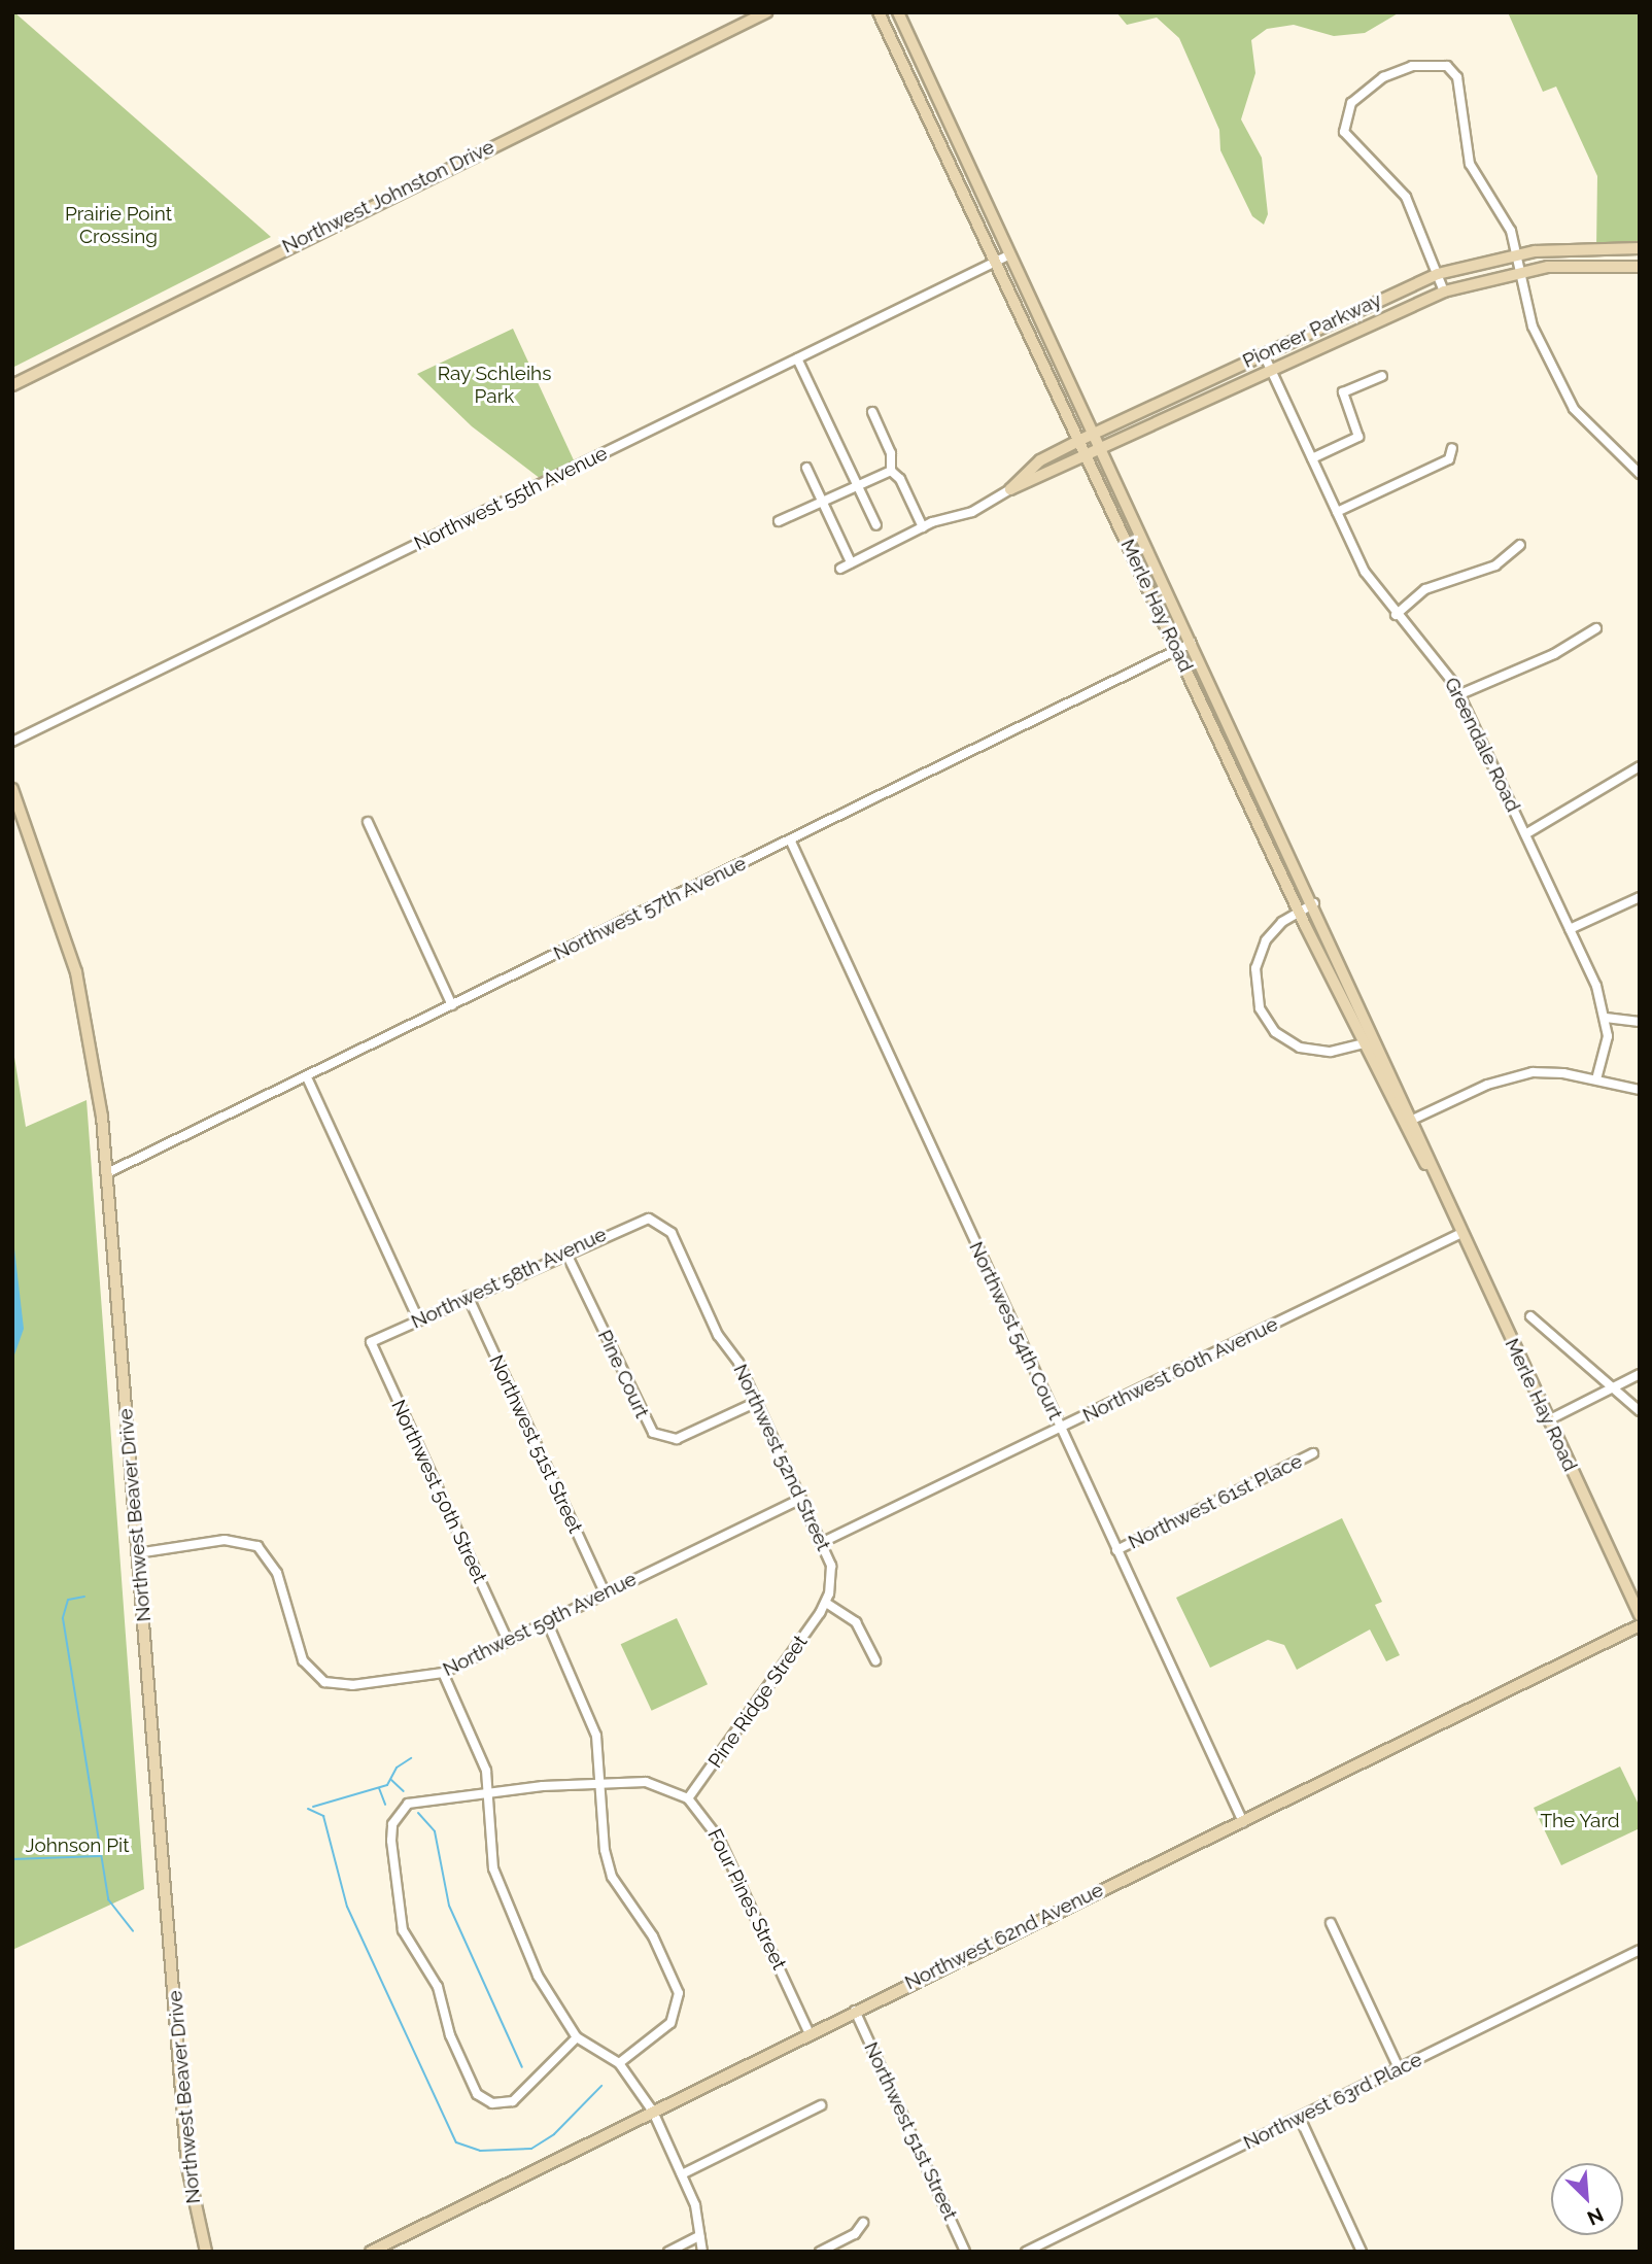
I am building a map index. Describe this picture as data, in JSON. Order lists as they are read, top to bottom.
{
  "streets": {
    "main road": [
      "Northwest Johnston Drive",
      "Pioneer Parkway",
      "Merle Hay Road",
      "Northwest Beaver Drive",
      "Northwest 62nd Avenue"
    ],
    "street": [
      "Northwest 55th Avenue",
      "Greendale Road",
      "Northwest 57th Avenue",
      "Northwest 58th Avenue",
      "Northwest 54th Court",
      "Northwest 60th Avenue",
      "Pine Court",
      "Northwest 51st Street",
      "Northwest 52nd Street",
      "Northwest 50th Street",
      "Northwest 61st Place",
      "Northwest 59th Avenue",
      "Pine Ridge Street",
      "Four Pines Street",
      "Northwest 63rd Place"
    ]
  },
  "crossings": [
    ["Pioneer Parkway", "Merle Hay Road"],
    ["Pioneer Parkway", "Greendale Road"],
    ["Northwest 55th Avenue", "Merle Hay Road"],
    ["Merle Hay Road", "Northwest 57th Avenue"],
    ["Merle Hay Road", "Northwest 60th Avenue"],
    ["Northwest 57th Avenue", "Northwest 54th Court"],
    ["Northwest 57th Avenue", "Northwest Beaver Drive"],
    ["Northwest 58th Avenue", "Pine Court"],
    ["Northwest 58th Avenue", "Northwest 51st Street"],
    ["Northwest 58th Avenue", "Northwest 52nd Street"],
    ["Northwest 58th Avenue", "Northwest 50th Street"],
    ["Northwest 54th Court", "Northwest 60th Avenue"],
    ["Northwest 54th Court", "Northwest 61st Place"],
    ["Northwest 54th Court", "Northwest 62nd Avenue"],
    ["Northwest 60th Avenue", "Northwest 52nd Street"],
    ["Pine Court", "Northwest 52nd Street"],
    ["Northwest 51st Street", "Northwest 59th Avenue"],
    ["Northwest 51st Street", "Northwest 62nd Avenue"],
    ["Northwest 52nd Street", "Northwest 59th Avenue"],
    ["Northwest 52nd Street", "Pine Ridge Street"],
    ["Northwest 50th Street", "Northwest 59th Avenue"],
    ["Northwest Beaver Drive", "Northwest 59th Avenue"],
    ["Pine Ridge Street", "Four Pines Street"],
    ["Four Pines Street", "Northwest 62nd Avenue"]
  ],
  "parks": [
    "Prairie Point Crossing",
    "Ray Schleihs Park",
    "The Yard",
    "Johnson Pit"
  ],
  "north": "bottom right"
}
